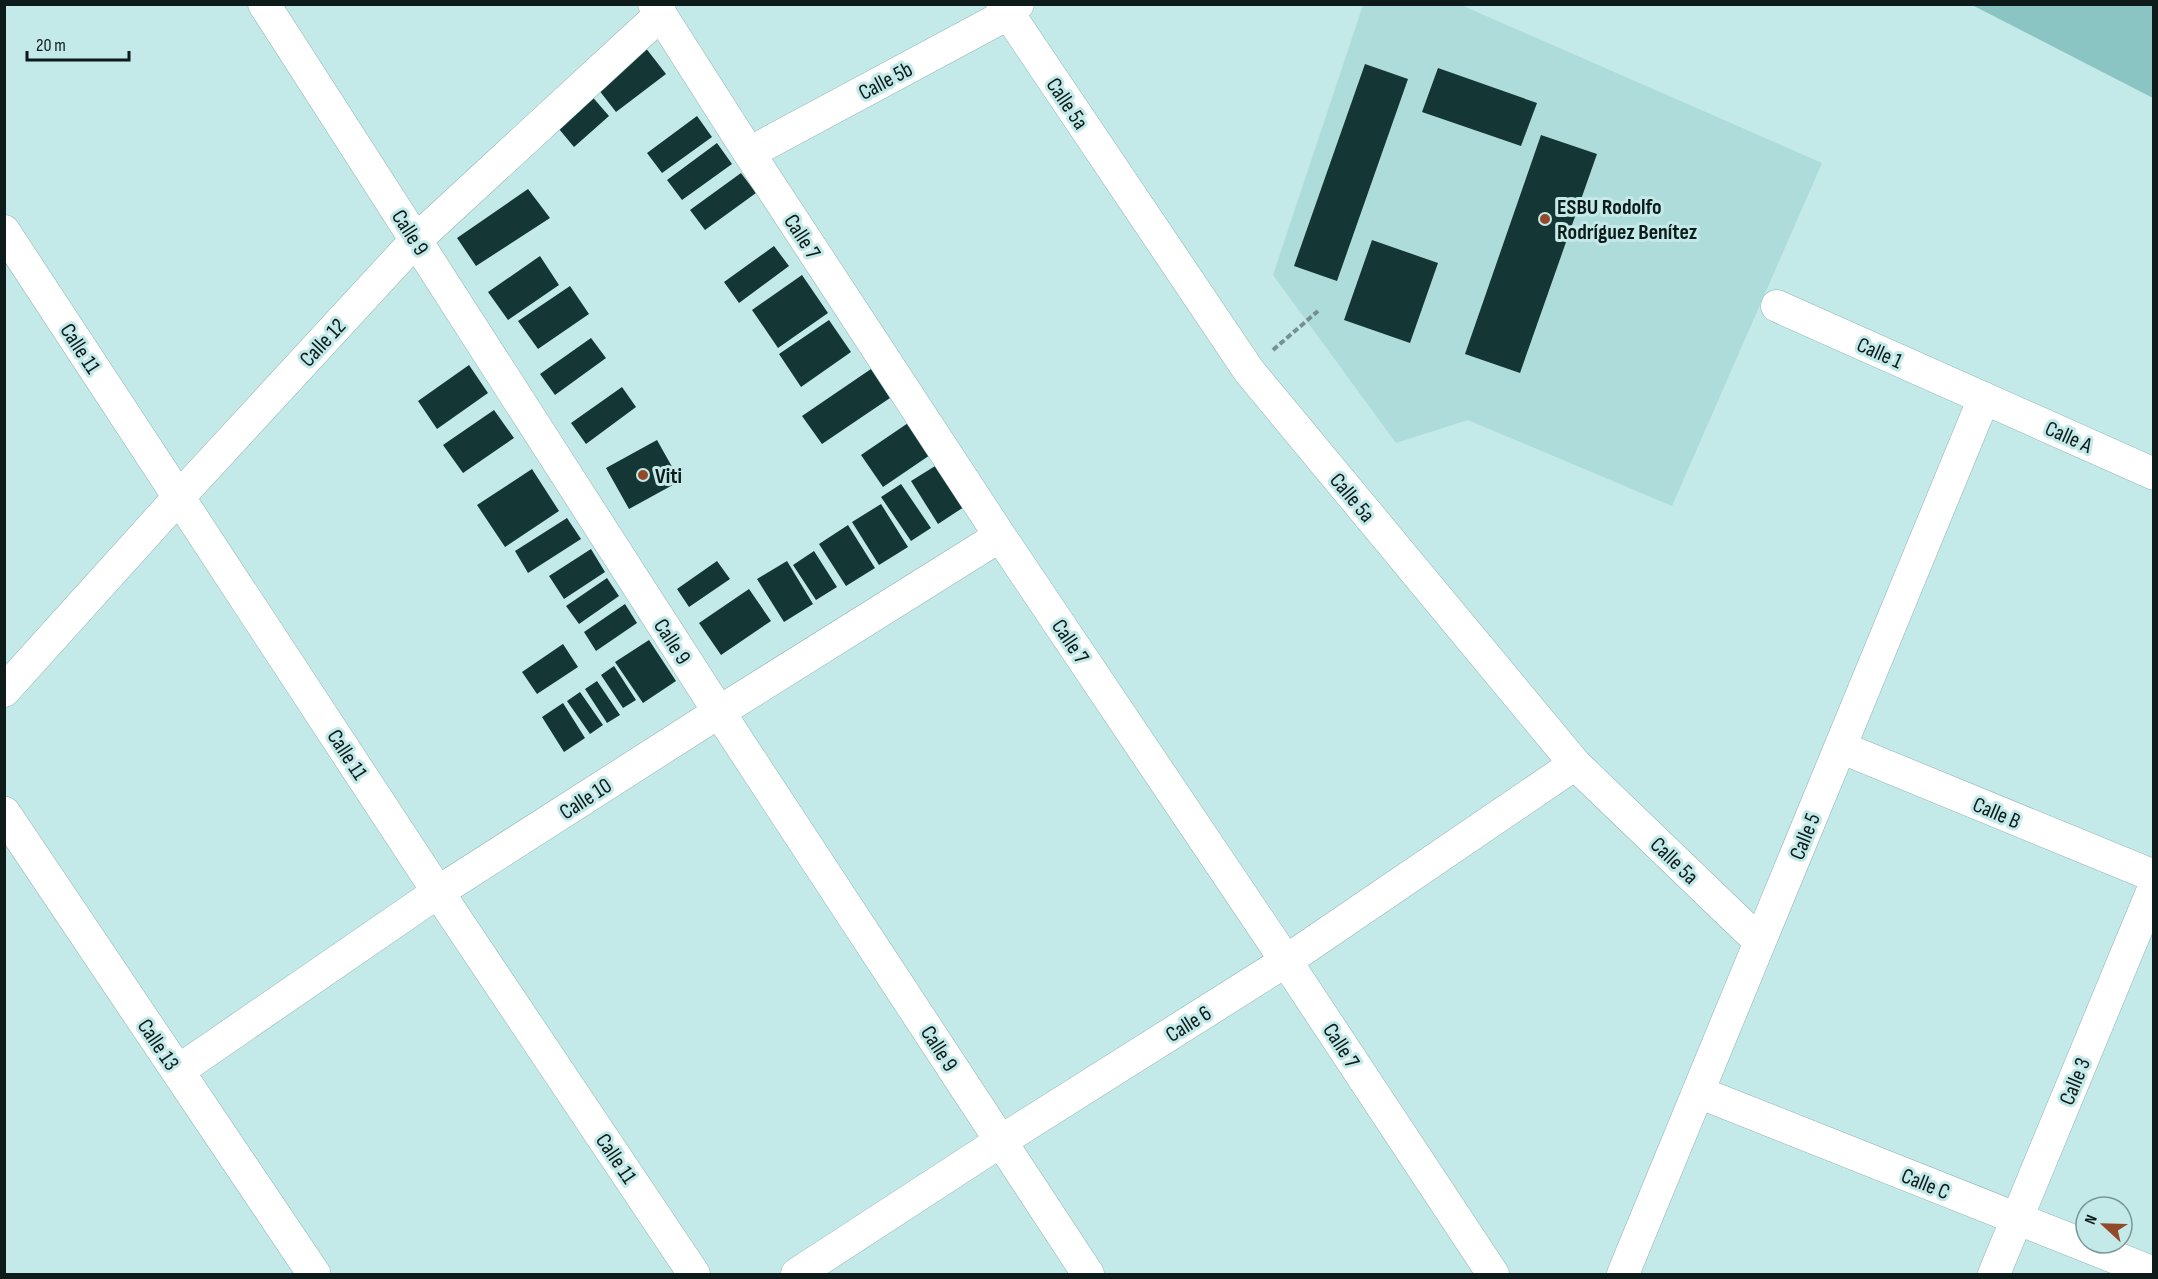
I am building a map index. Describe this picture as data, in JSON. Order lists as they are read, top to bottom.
{
  "streets": {
    "main road": ["Calle 13"],
    "street": [
      "Calle 5b",
      "Calle 5a",
      "Calle 9",
      "Calle 7",
      "Calle 12",
      "Calle 11",
      "Calle 1",
      "Calle A",
      "Calle 10",
      "Calle B",
      "Calle 5",
      "Calle 6",
      "Calle 3",
      "Calle C"
    ]
  },
  "crossings": [
    ["Calle 5b", "Calle 5a"],
    ["Calle 5b", "Calle 7"],
    ["Calle 5a", "Calle 5"],
    ["Calle 5a", "Calle 6"],
    ["Calle 9", "Calle 12"],
    ["Calle 9", "Calle 10"],
    ["Calle 9", "Calle 6"],
    ["Calle 7", "Calle 12"],
    ["Calle 7", "Calle 10"],
    ["Calle 7", "Calle 6"],
    ["Calle 12", "Calle 11"],
    ["Calle 11", "Calle 10"],
    ["Calle 1", "Calle A"],
    ["Calle 1", "Calle 5"],
    ["Calle A", "Calle 5"],
    ["Calle 10", "Calle 13"],
    ["Calle B", "Calle 5"],
    ["Calle 5", "Calle C"],
    ["Calle 3", "Calle C"]
  ],
  "places": ["ESBU Rodolfo Rodríguez Benítez", "Viti"],
  "scale_bar": "20 m",
  "north": "left"
}
